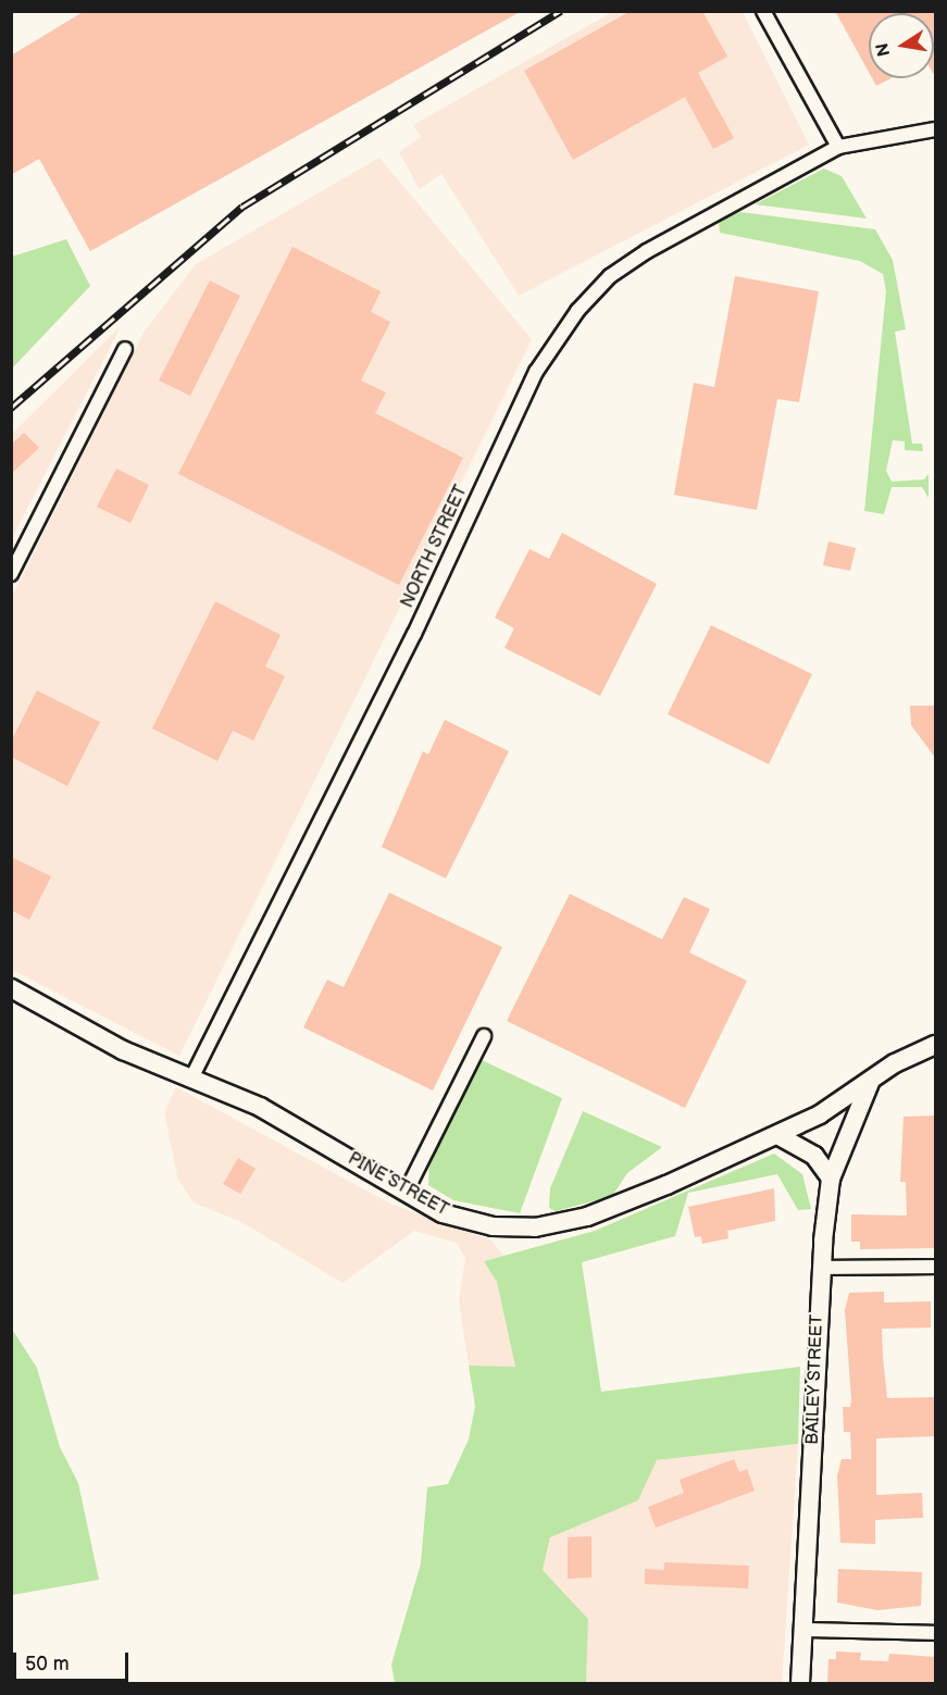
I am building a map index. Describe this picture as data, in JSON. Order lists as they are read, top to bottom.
{
  "streets": {
    "street": ["NORTH STREET", "PINE STREET", "BAILEY STREET"]
  },
  "crossings": [
    ["NORTH STREET", "PINE STREET"],
    ["PINE STREET", "BAILEY STREET"]
  ],
  "scale_bar": "50 m",
  "north": "left"
}
